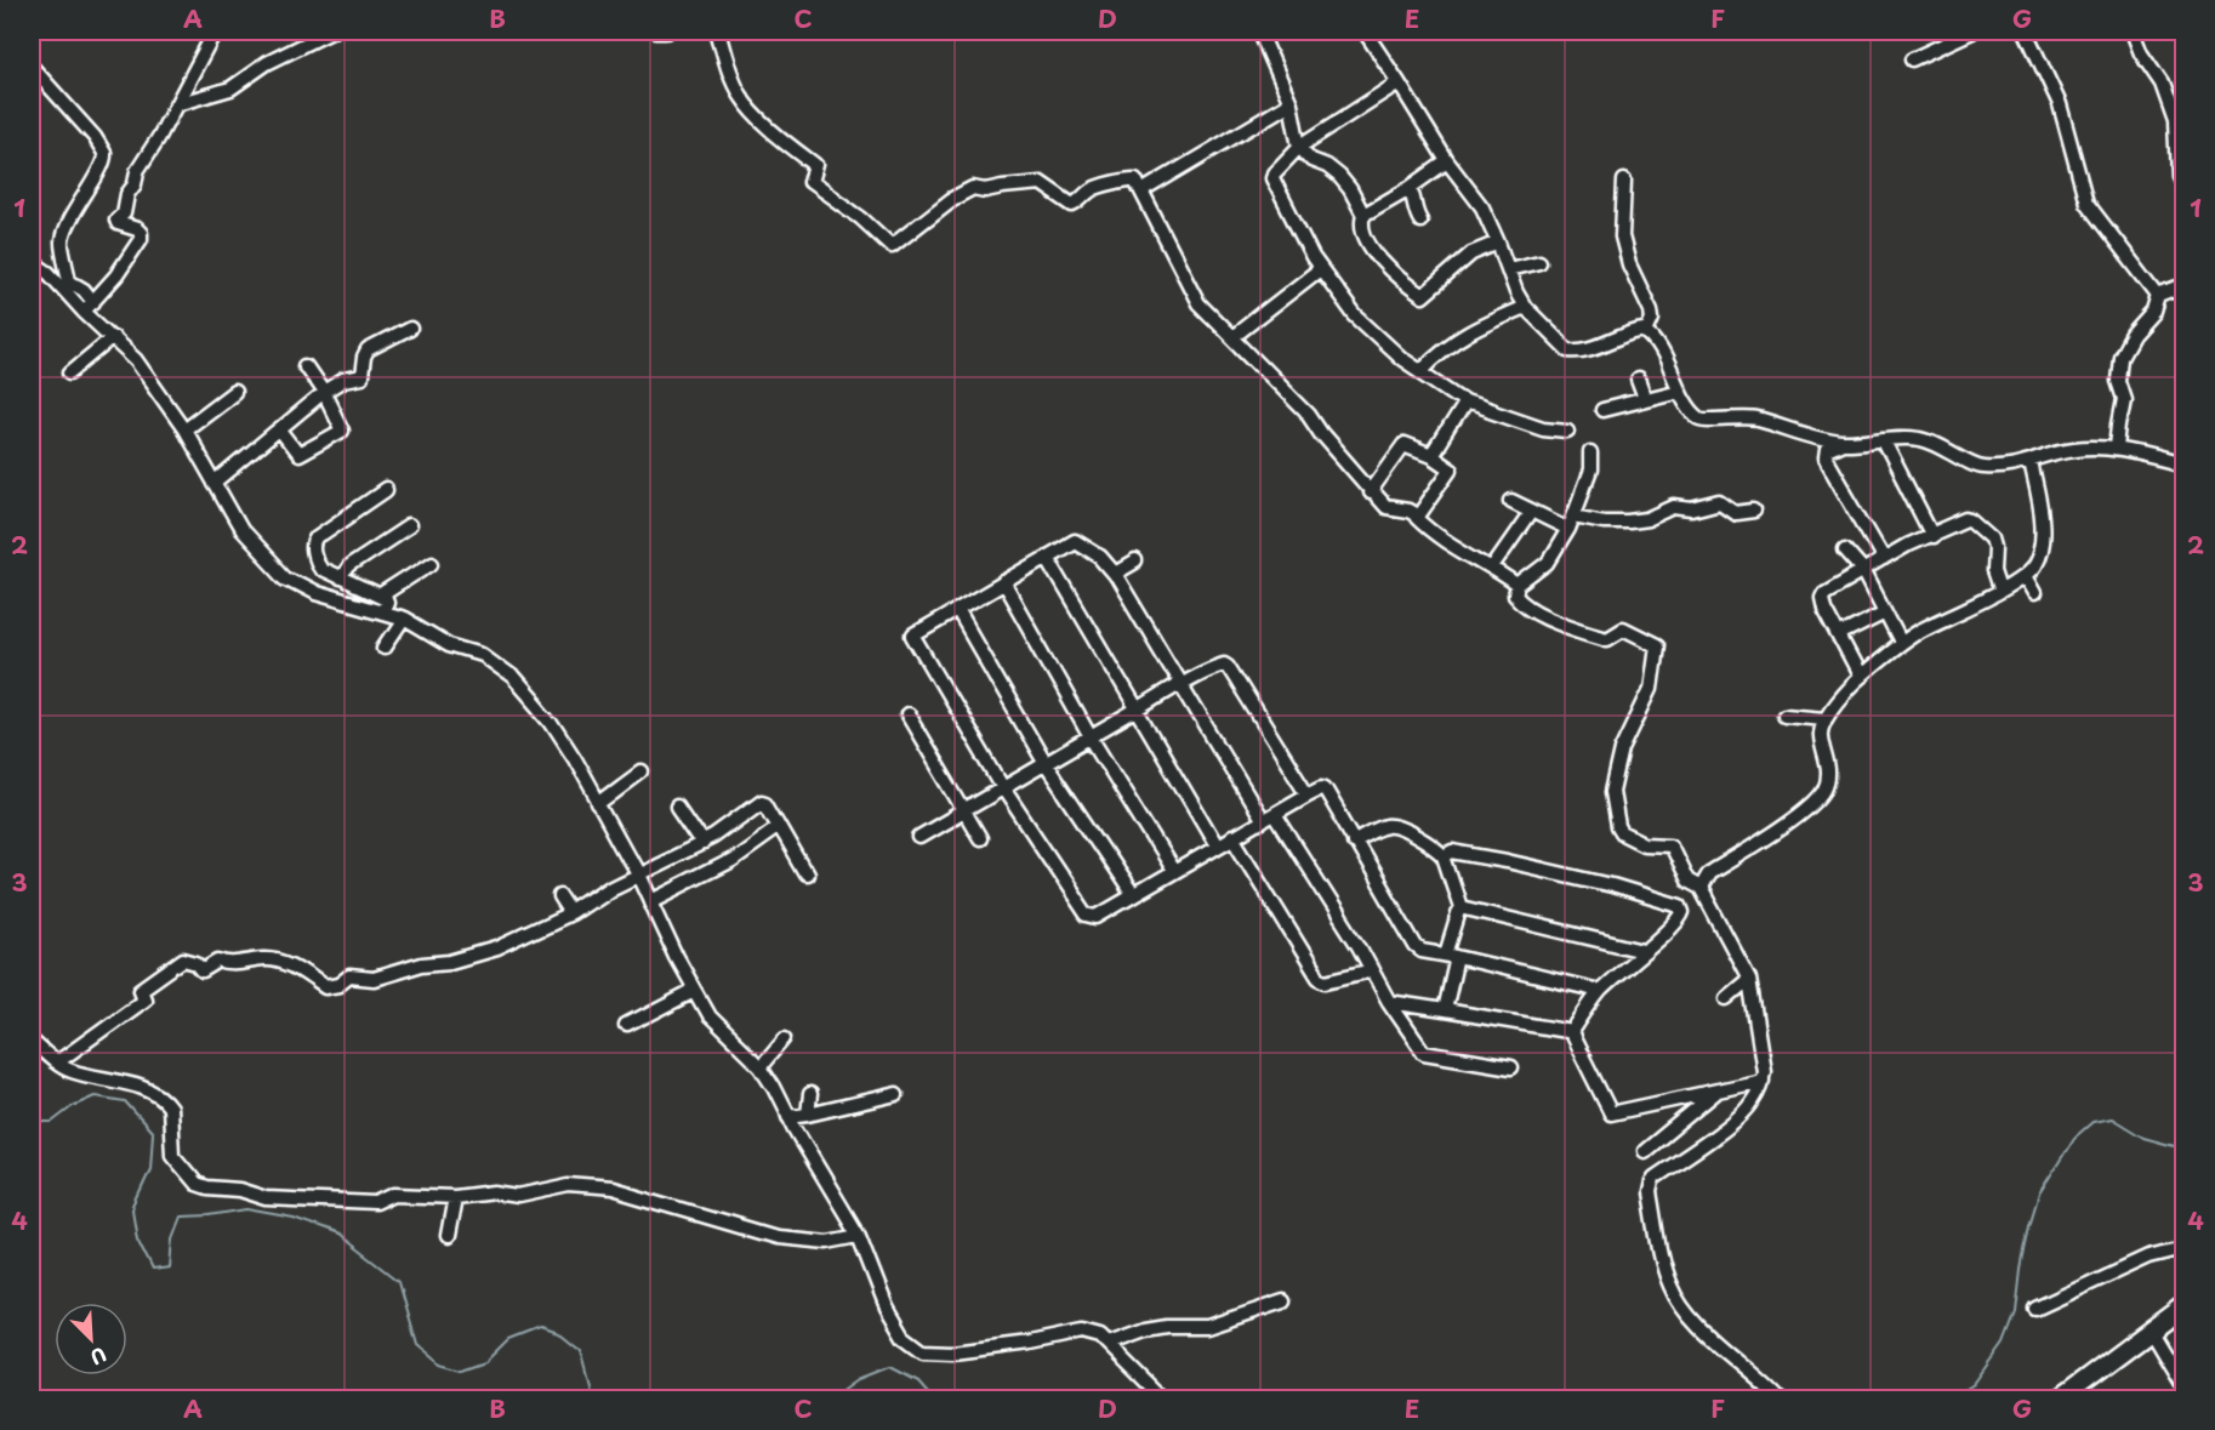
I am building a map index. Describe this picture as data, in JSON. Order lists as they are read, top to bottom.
{
  "north": "bottom right",
  "grid": {
    "columns": [
      "A",
      "B",
      "C",
      "D",
      "E",
      "F",
      "G"
    ],
    "rows": [
      "1",
      "2",
      "3",
      "4"
    ]
  }
}
